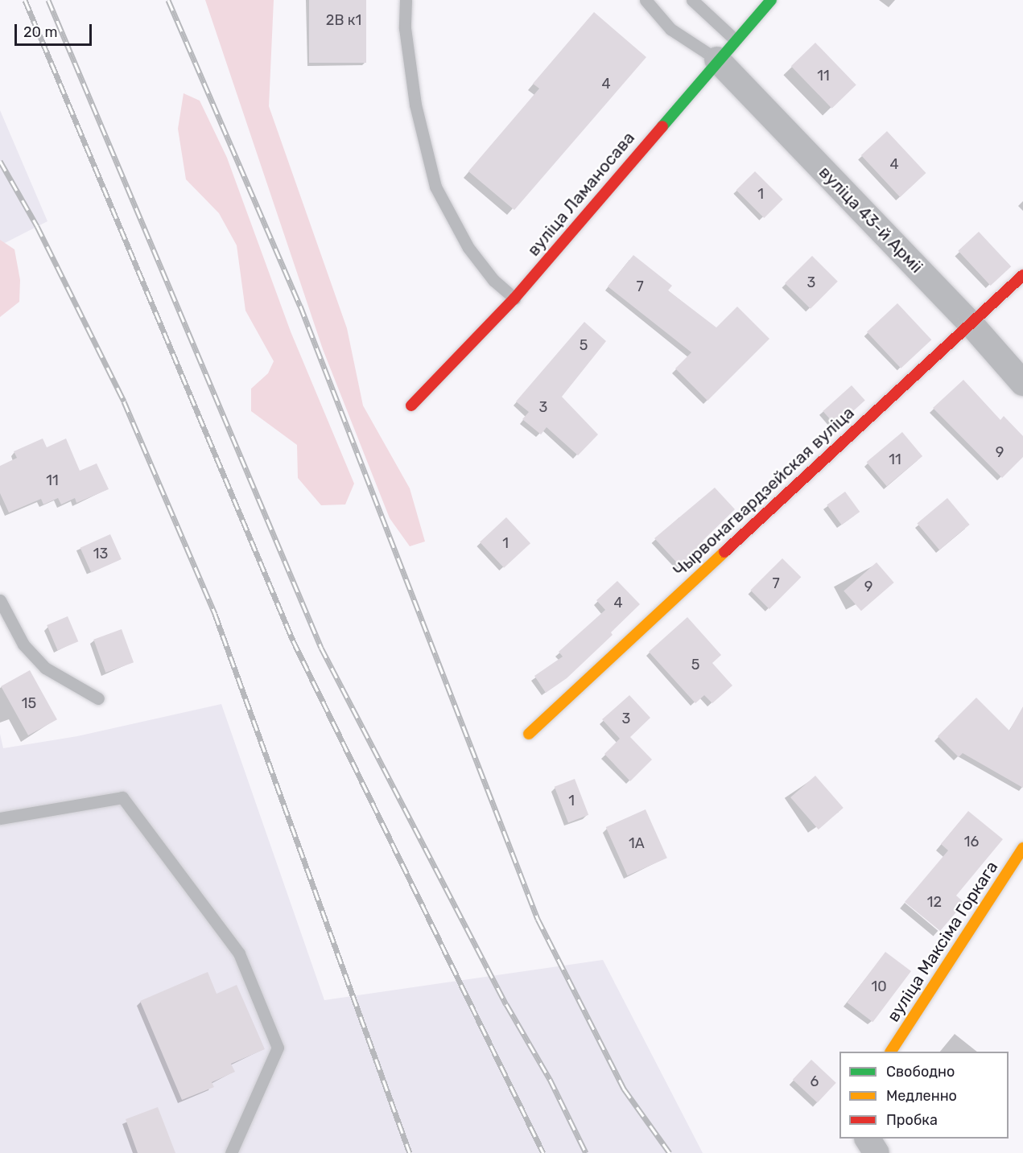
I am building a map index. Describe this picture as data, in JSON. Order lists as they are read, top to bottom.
{
  "streets": {
    "street": [
      "вуліца Ламаносава",
      "вуліца 43-й Арміі",
      "Чырвонагвардзейская вуліца",
      "вуліца Максіма Горкага"
    ]
  },
  "crossings": [
    ["вуліца Ламаносава", "вуліца 43-й Арміі"],
    ["вуліца 43-й Арміі", "Чырвонагвардзейская вуліца"]
  ],
  "house_numbers": [
    "2В к1",
    "11",
    "4",
    "4",
    "1",
    "3",
    "7",
    "5",
    "3",
    "9",
    "11",
    "11",
    "1",
    "13",
    "7",
    "9",
    "4",
    "5",
    "15",
    "3",
    "1",
    "16",
    "1А",
    "12",
    "10",
    "6"
  ],
  "legend": ["Свободно", "Медленно", "Пробка"],
  "scale_bar": "20 m"
}
